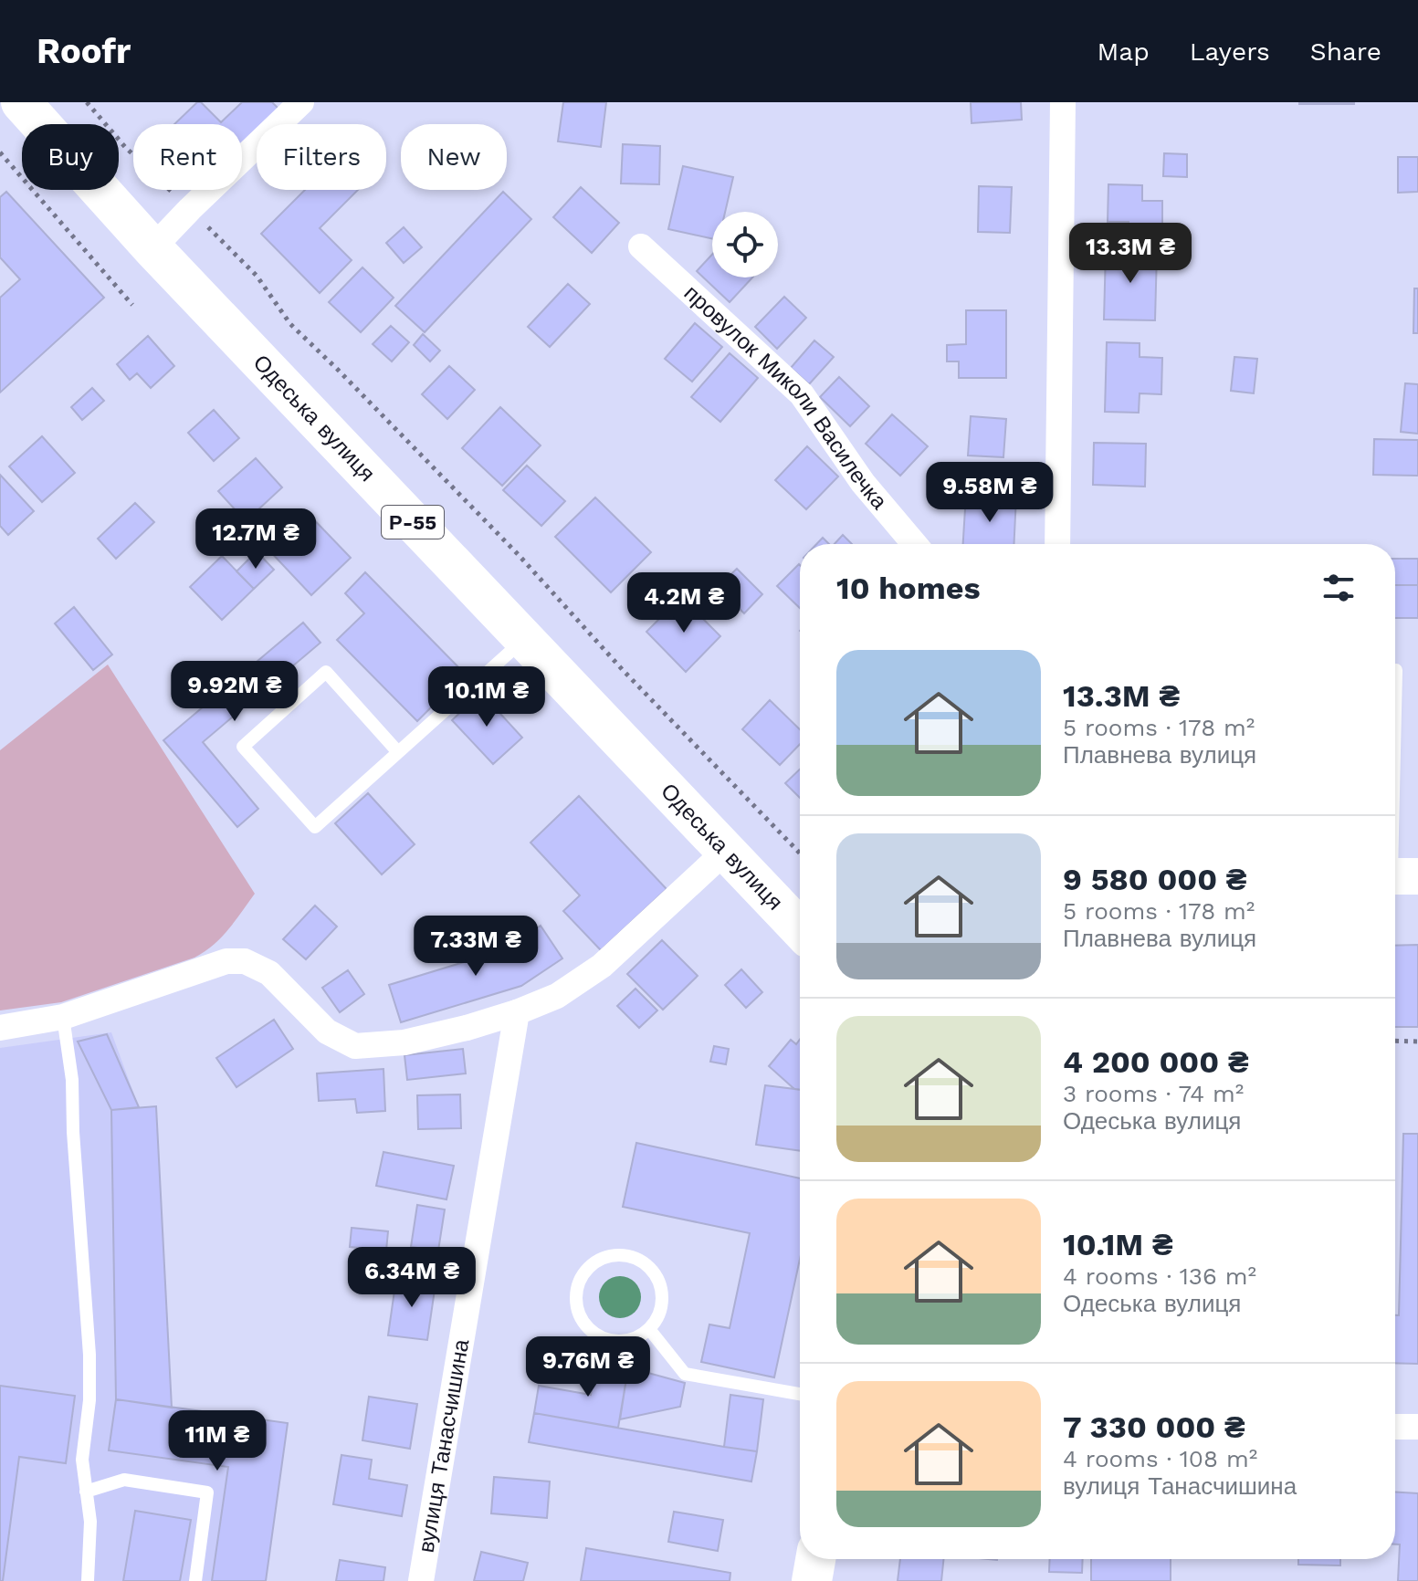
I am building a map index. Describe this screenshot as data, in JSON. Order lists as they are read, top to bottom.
{
  "streets": {
    "main road": ["Одеська вулиця", "Р-55"],
    "street": ["провулок Миколи Василечка", "вулиця Танасчишина"]
  },
  "page": {
    "header": "Roofr",
    "nav": ["Map", "Layers", "Share"],
    "chip": [
      "Buy",
      "Rent",
      "Filters",
      "New"
    ],
    "price": [
      "13.3M ₴",
      "9.58M ₴",
      "12.7M ₴",
      "4.2M ₴",
      "9.92M ₴",
      "10.1M ₴",
      "7.33M ₴",
      "6.34M ₴",
      "9.76M ₴",
      "11M ₴"
    ],
    "heading": "10 homes",
    "list": [
      {
        "name": "13.3M ₴",
        "note": "5 rooms · 178 m² · Плавнева вулиця"
      },
      {
        "name": "9 580 000 ₴",
        "note": "5 rooms · 178 m² · Плавнева вулиця"
      },
      {
        "name": "4 200 000 ₴",
        "note": "3 rooms · 74 m² · Одеська вулиця"
      },
      {
        "name": "10.1M ₴",
        "note": "4 rooms · 136 m² · Одеська вулиця"
      },
      {
        "name": "7 330 000 ₴",
        "note": "4 rooms · 108 m² · вулиця Танасчишина"
      }
    ]
  }
}
